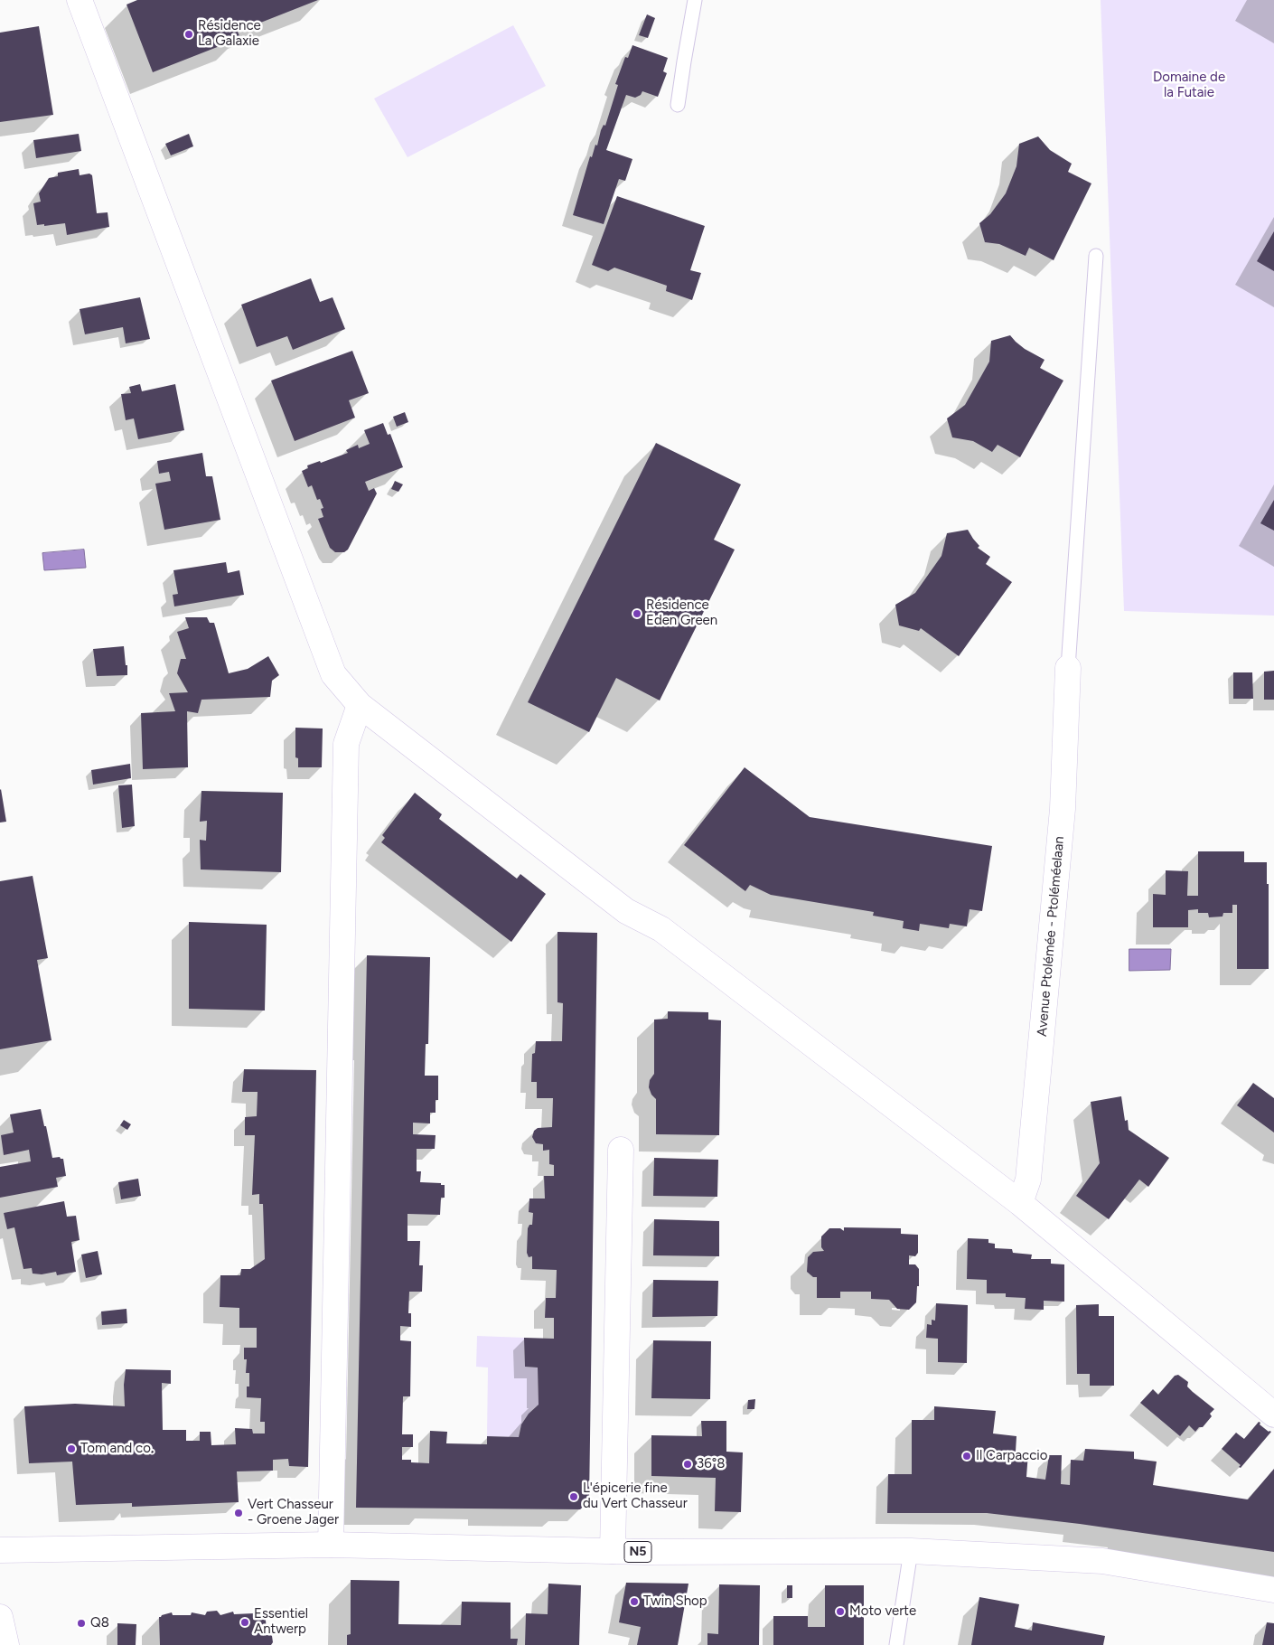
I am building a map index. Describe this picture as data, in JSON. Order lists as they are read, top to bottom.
{
  "streets": {
    "street": ["Avenue Ptolémée - Ptoléméelaan", "N5"]
  },
  "parks": ["Domaine de la Futaie"],
  "places": [
    "Résidence La Galaxie",
    "Résidence Eden Green",
    "Tom and co.",
    "Il Carpaccio",
    "36°8",
    "L'épicerie fine du Vert Chasseur",
    "Vert Chasseur - Groene Jager",
    "Twin Shop",
    "Moto verte",
    "Essentiel Antwerp",
    "Q8"
  ]
}
